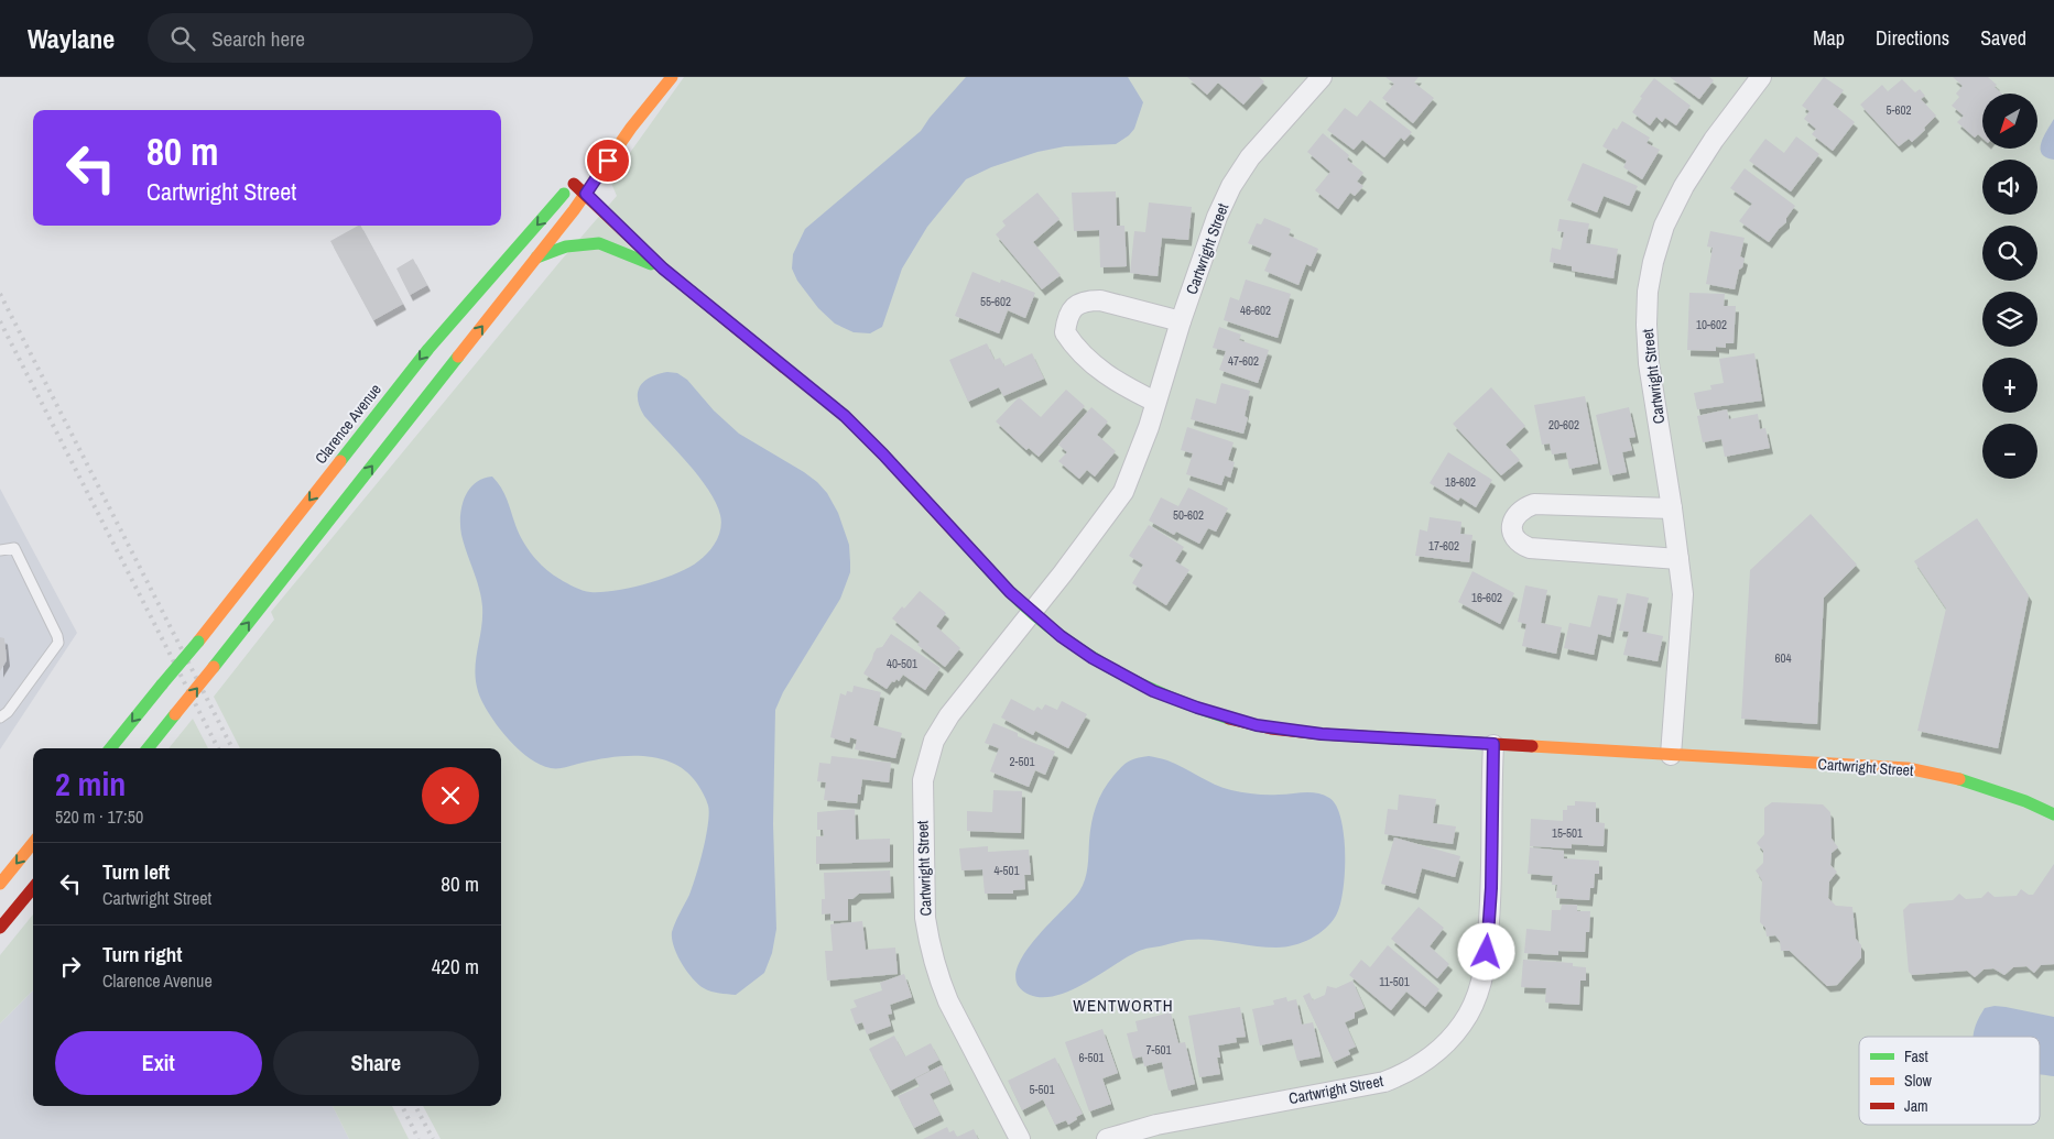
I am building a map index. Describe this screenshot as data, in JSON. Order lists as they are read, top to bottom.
{
  "streets": {
    "street": ["Cartwright Street", "Clarence Avenue"]
  },
  "crossings": [
    ["Cartwright Street", "Clarence Avenue"]
  ],
  "districts": ["WENTWORTH"],
  "house_numbers": [
    "5-602",
    "55-602",
    "46-602",
    "10-602",
    "47-602",
    "20-602",
    "18-602",
    "50-602",
    "17-602",
    "16-602",
    "604",
    "40-501",
    "2-501",
    "15-501",
    "4-501",
    "11-501",
    "7-501",
    "6-501",
    "5-501"
  ],
  "legend": ["Fast", "Slow", "Jam"],
  "north": "bottom left",
  "page": {
    "header": "Waylane",
    "search": "Search here",
    "nav": ["Map", "Directions", "Saved"],
    "map_buttons": ["+", "−"],
    "turn": ["80 m", "Cartwright Street"],
    "heading": ["2 min", "520 m · 17:50"],
    "list": [
      {
        "name": "Turn left",
        "note": "Cartwright Street",
        "value": "80 m"
      },
      {
        "name": "Turn right",
        "note": "Clarence Avenue",
        "value": "420 m"
      }
    ],
    "buttons": ["Exit", "Share"]
  }
}
